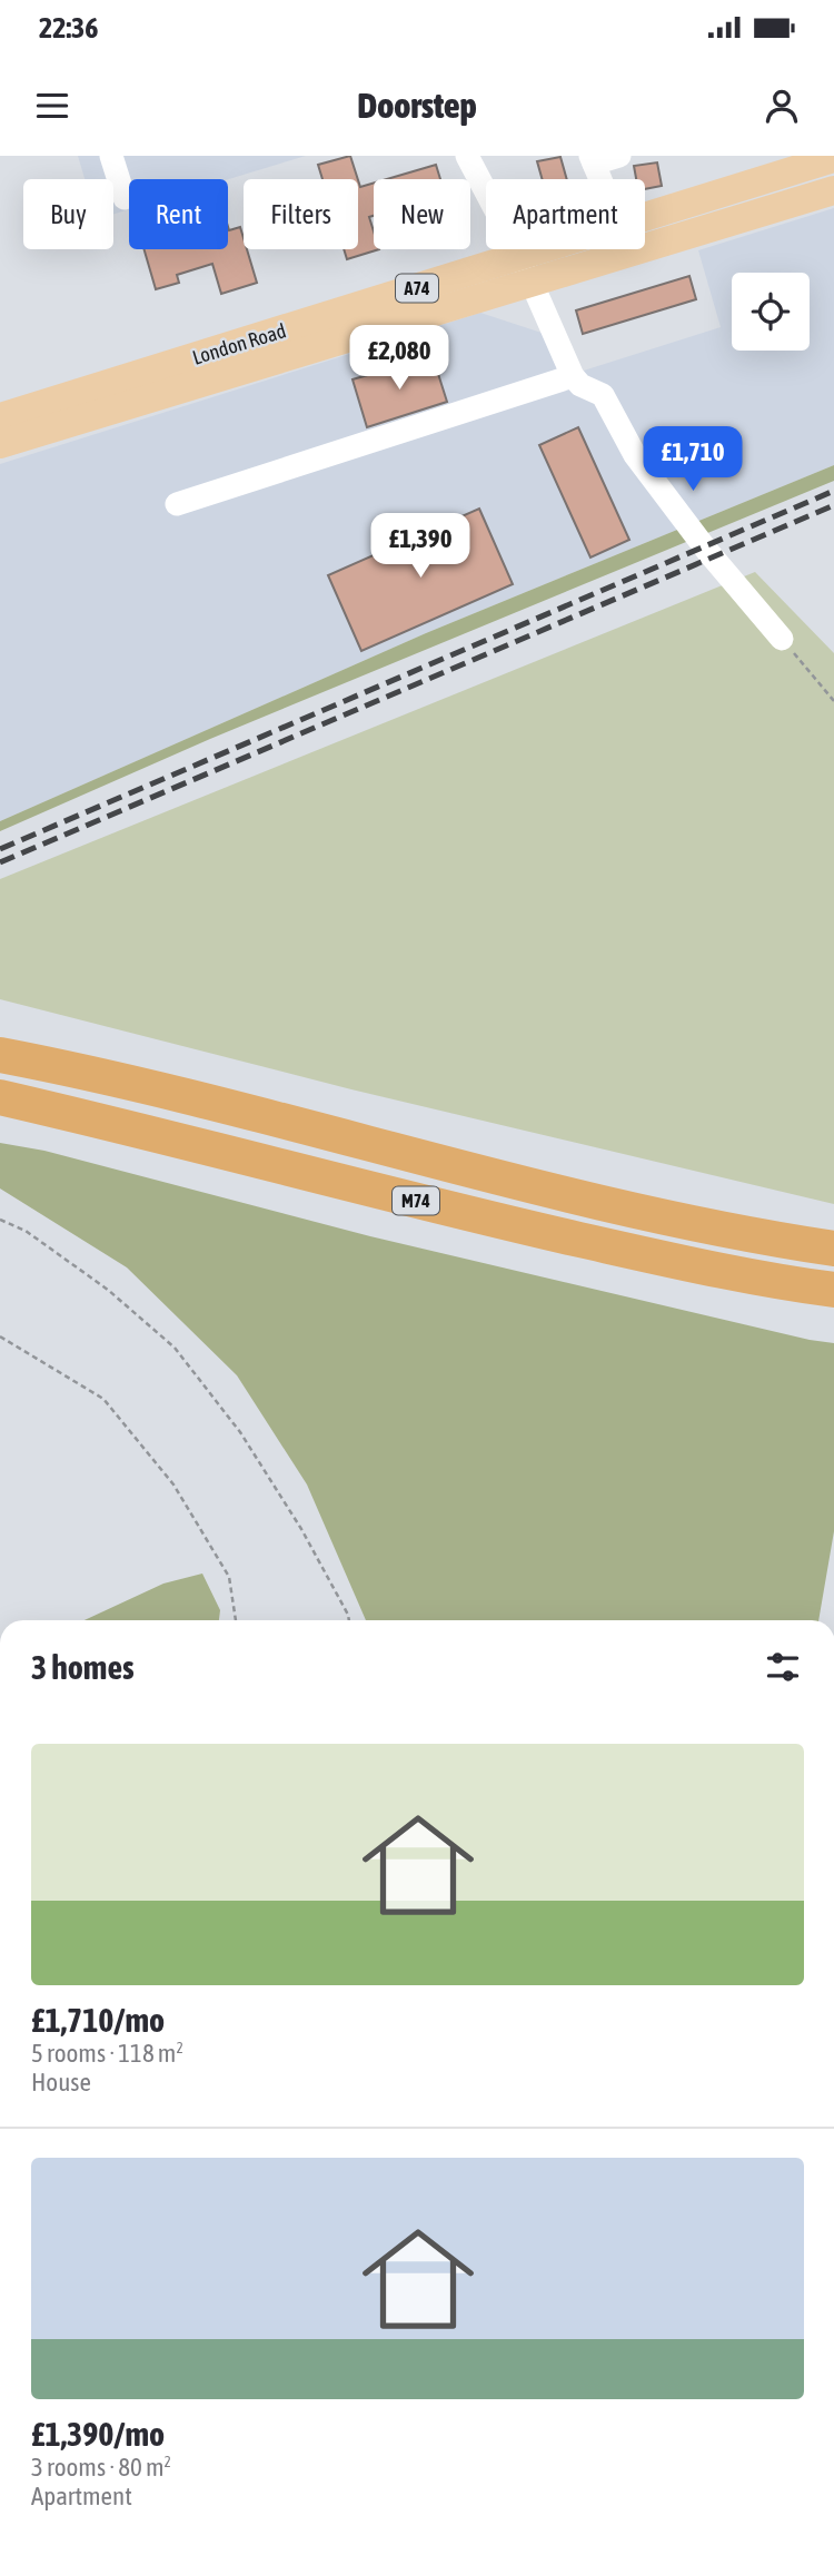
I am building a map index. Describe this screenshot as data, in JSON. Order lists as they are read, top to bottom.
{
  "streets": {
    "highway": ["M74"],
    "main road": ["A74", "London Road"]
  },
  "page": {
    "status": "22:36",
    "header": "Doorstep",
    "chip": [
      "Buy",
      "Rent",
      "Filters",
      "New",
      "Apartment"
    ],
    "price": ["£2,080", "£1,710", "£1,390"],
    "heading": "3 homes",
    "list": [
      {
        "name": "£1,710/mo",
        "note": "5 rooms · 118 m² · House"
      },
      {
        "name": "£1,390/mo",
        "note": "3 rooms · 80 m² · Apartment"
      }
    ]
  }
}
